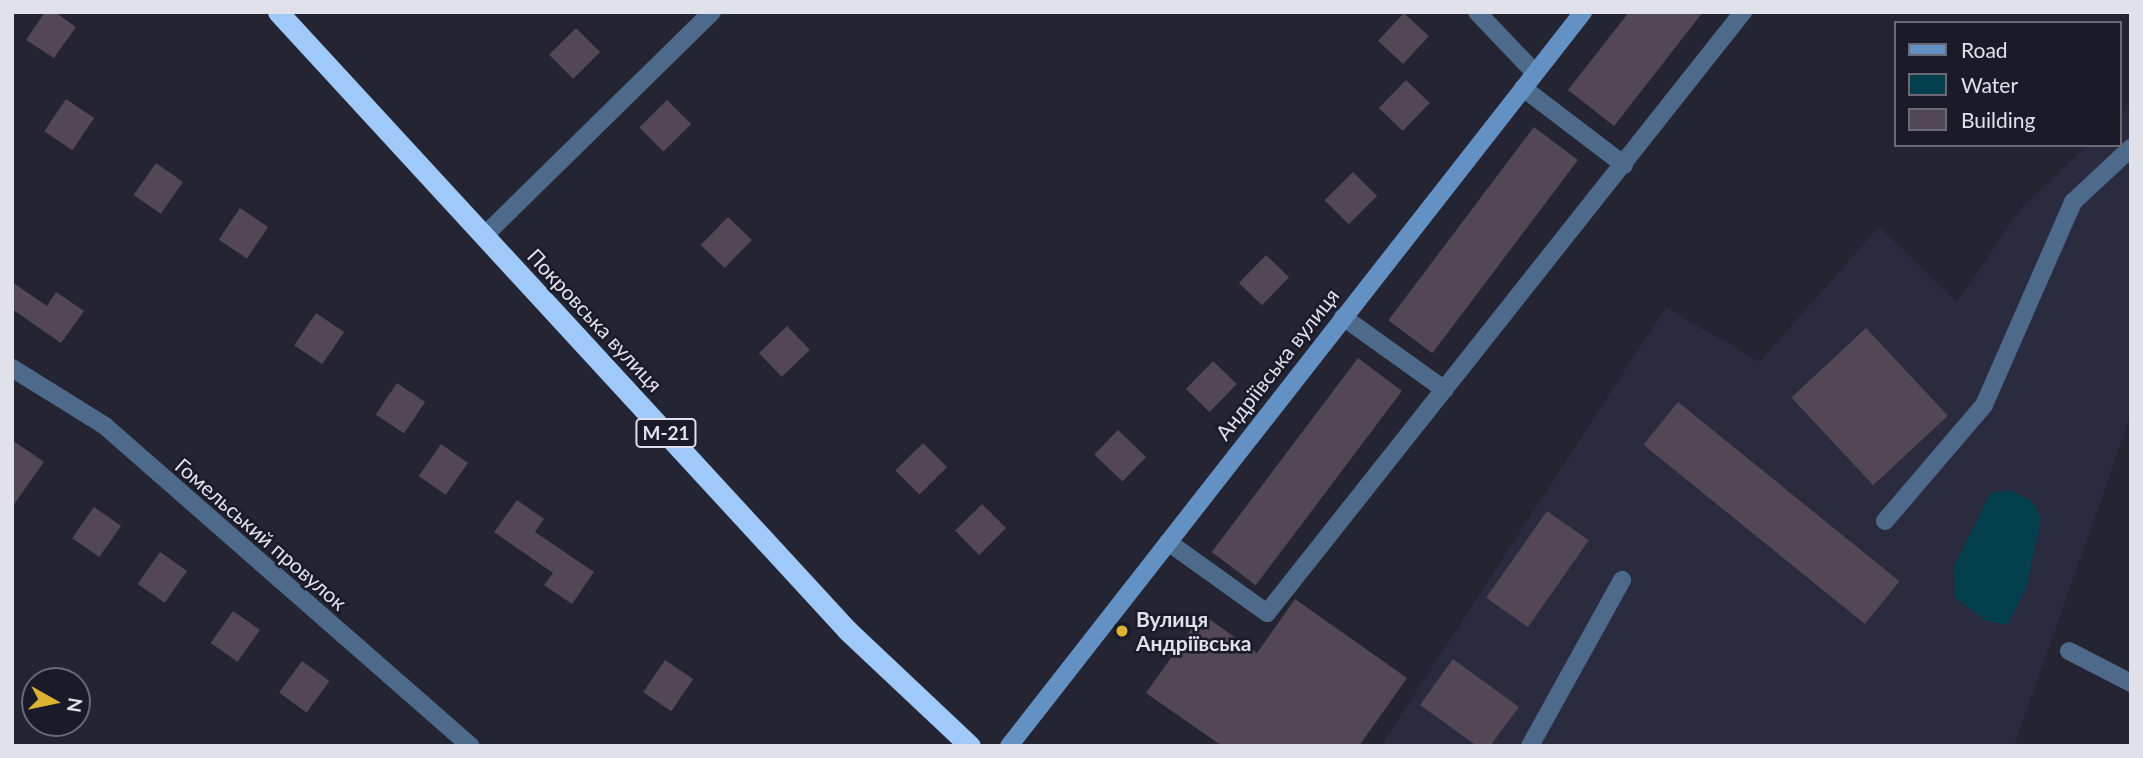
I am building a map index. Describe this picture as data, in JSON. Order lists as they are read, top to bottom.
{
  "streets": {
    "highway": ["Покровська вулиця", "М-21"],
    "street": ["Андріївська вулиця", "Гомельський провулок"]
  },
  "places": ["Вулиця Андріївська"],
  "legend": ["Road", "Water", "Building"],
  "north": "right"
}
